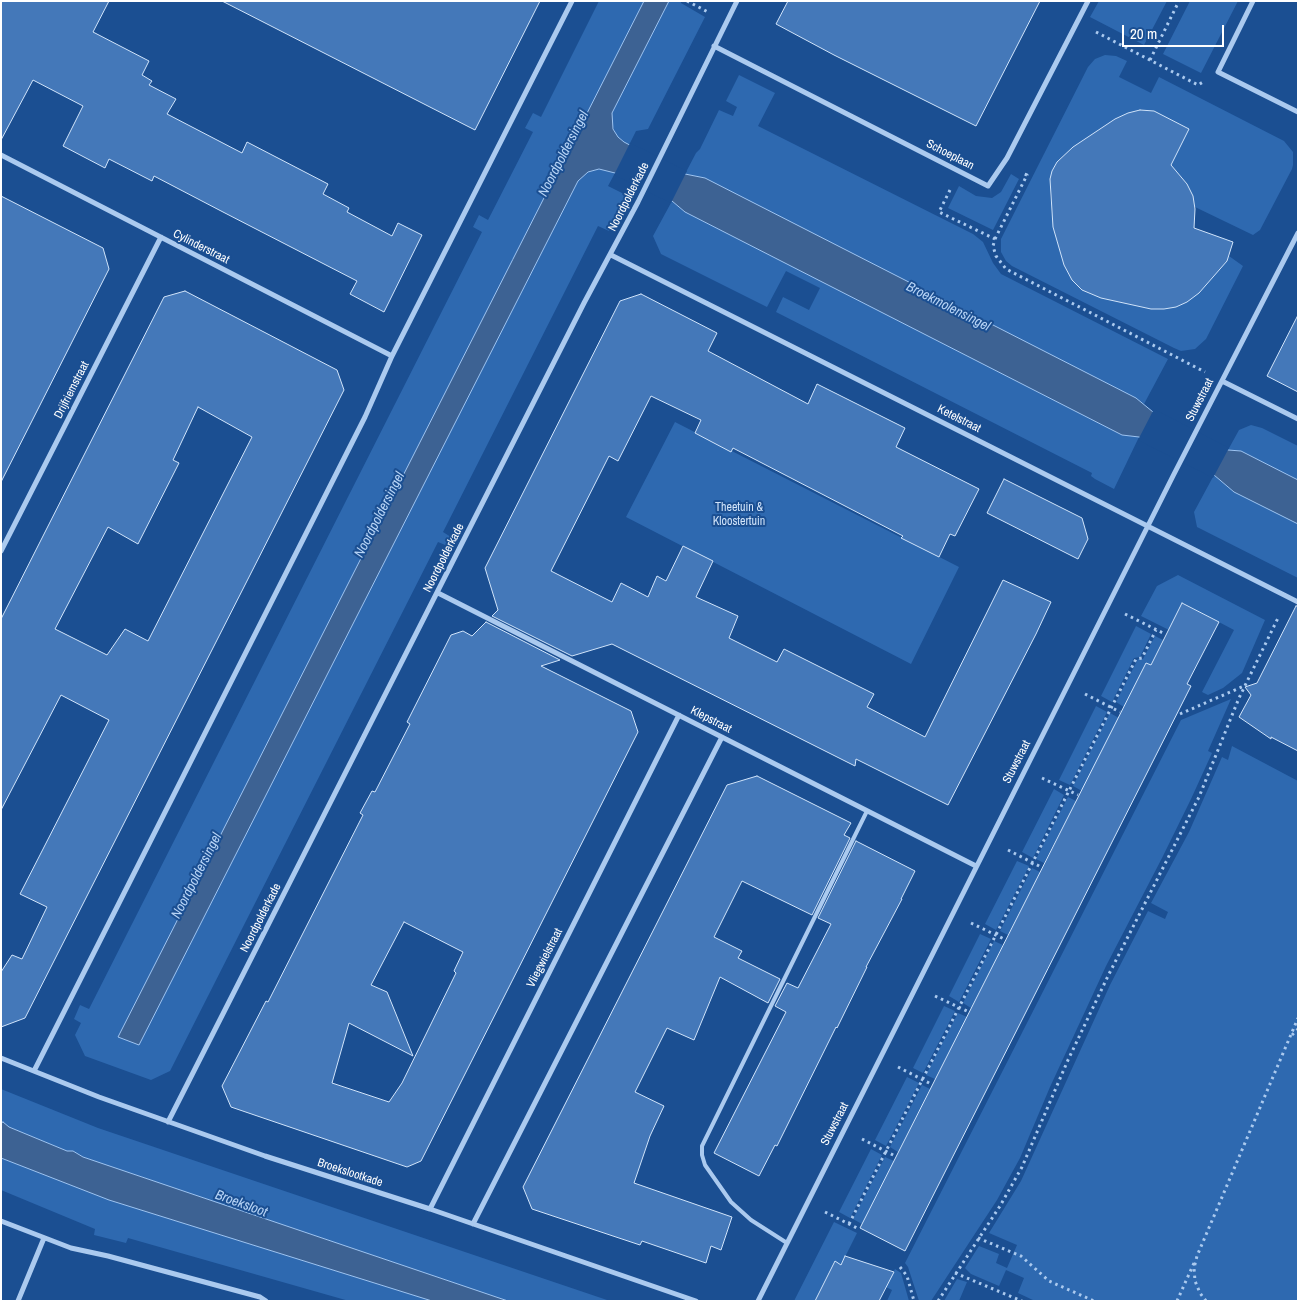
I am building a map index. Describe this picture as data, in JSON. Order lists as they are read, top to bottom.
{
  "streets": {
    "street": [
      "Schoeplaan",
      "Noordpolderkade",
      "Cylinderstraat",
      "Drijfriemstraat",
      "Stuwstraat",
      "Ketelstraat",
      "Klepstraat",
      "Vliegwielstraat",
      "Broekslootkade"
    ]
  },
  "crossings": [
    ["Schoeplaan", "Noordpolderkade"],
    ["Noordpolderkade", "Ketelstraat"],
    ["Noordpolderkade", "Klepstraat"],
    ["Noordpolderkade", "Broekslootkade"],
    ["Cylinderstraat", "Drijfriemstraat"],
    ["Stuwstraat", "Ketelstraat"],
    ["Stuwstraat", "Klepstraat"],
    ["Klepstraat", "Vliegwielstraat"],
    ["Vliegwielstraat", "Broekslootkade"]
  ],
  "water": ["Noordpoldersingel", "Broekmolensingel", "Broeksloot"],
  "parks": ["Theetuin & Kloostertuin"],
  "scale_bar": "20 m"
}
